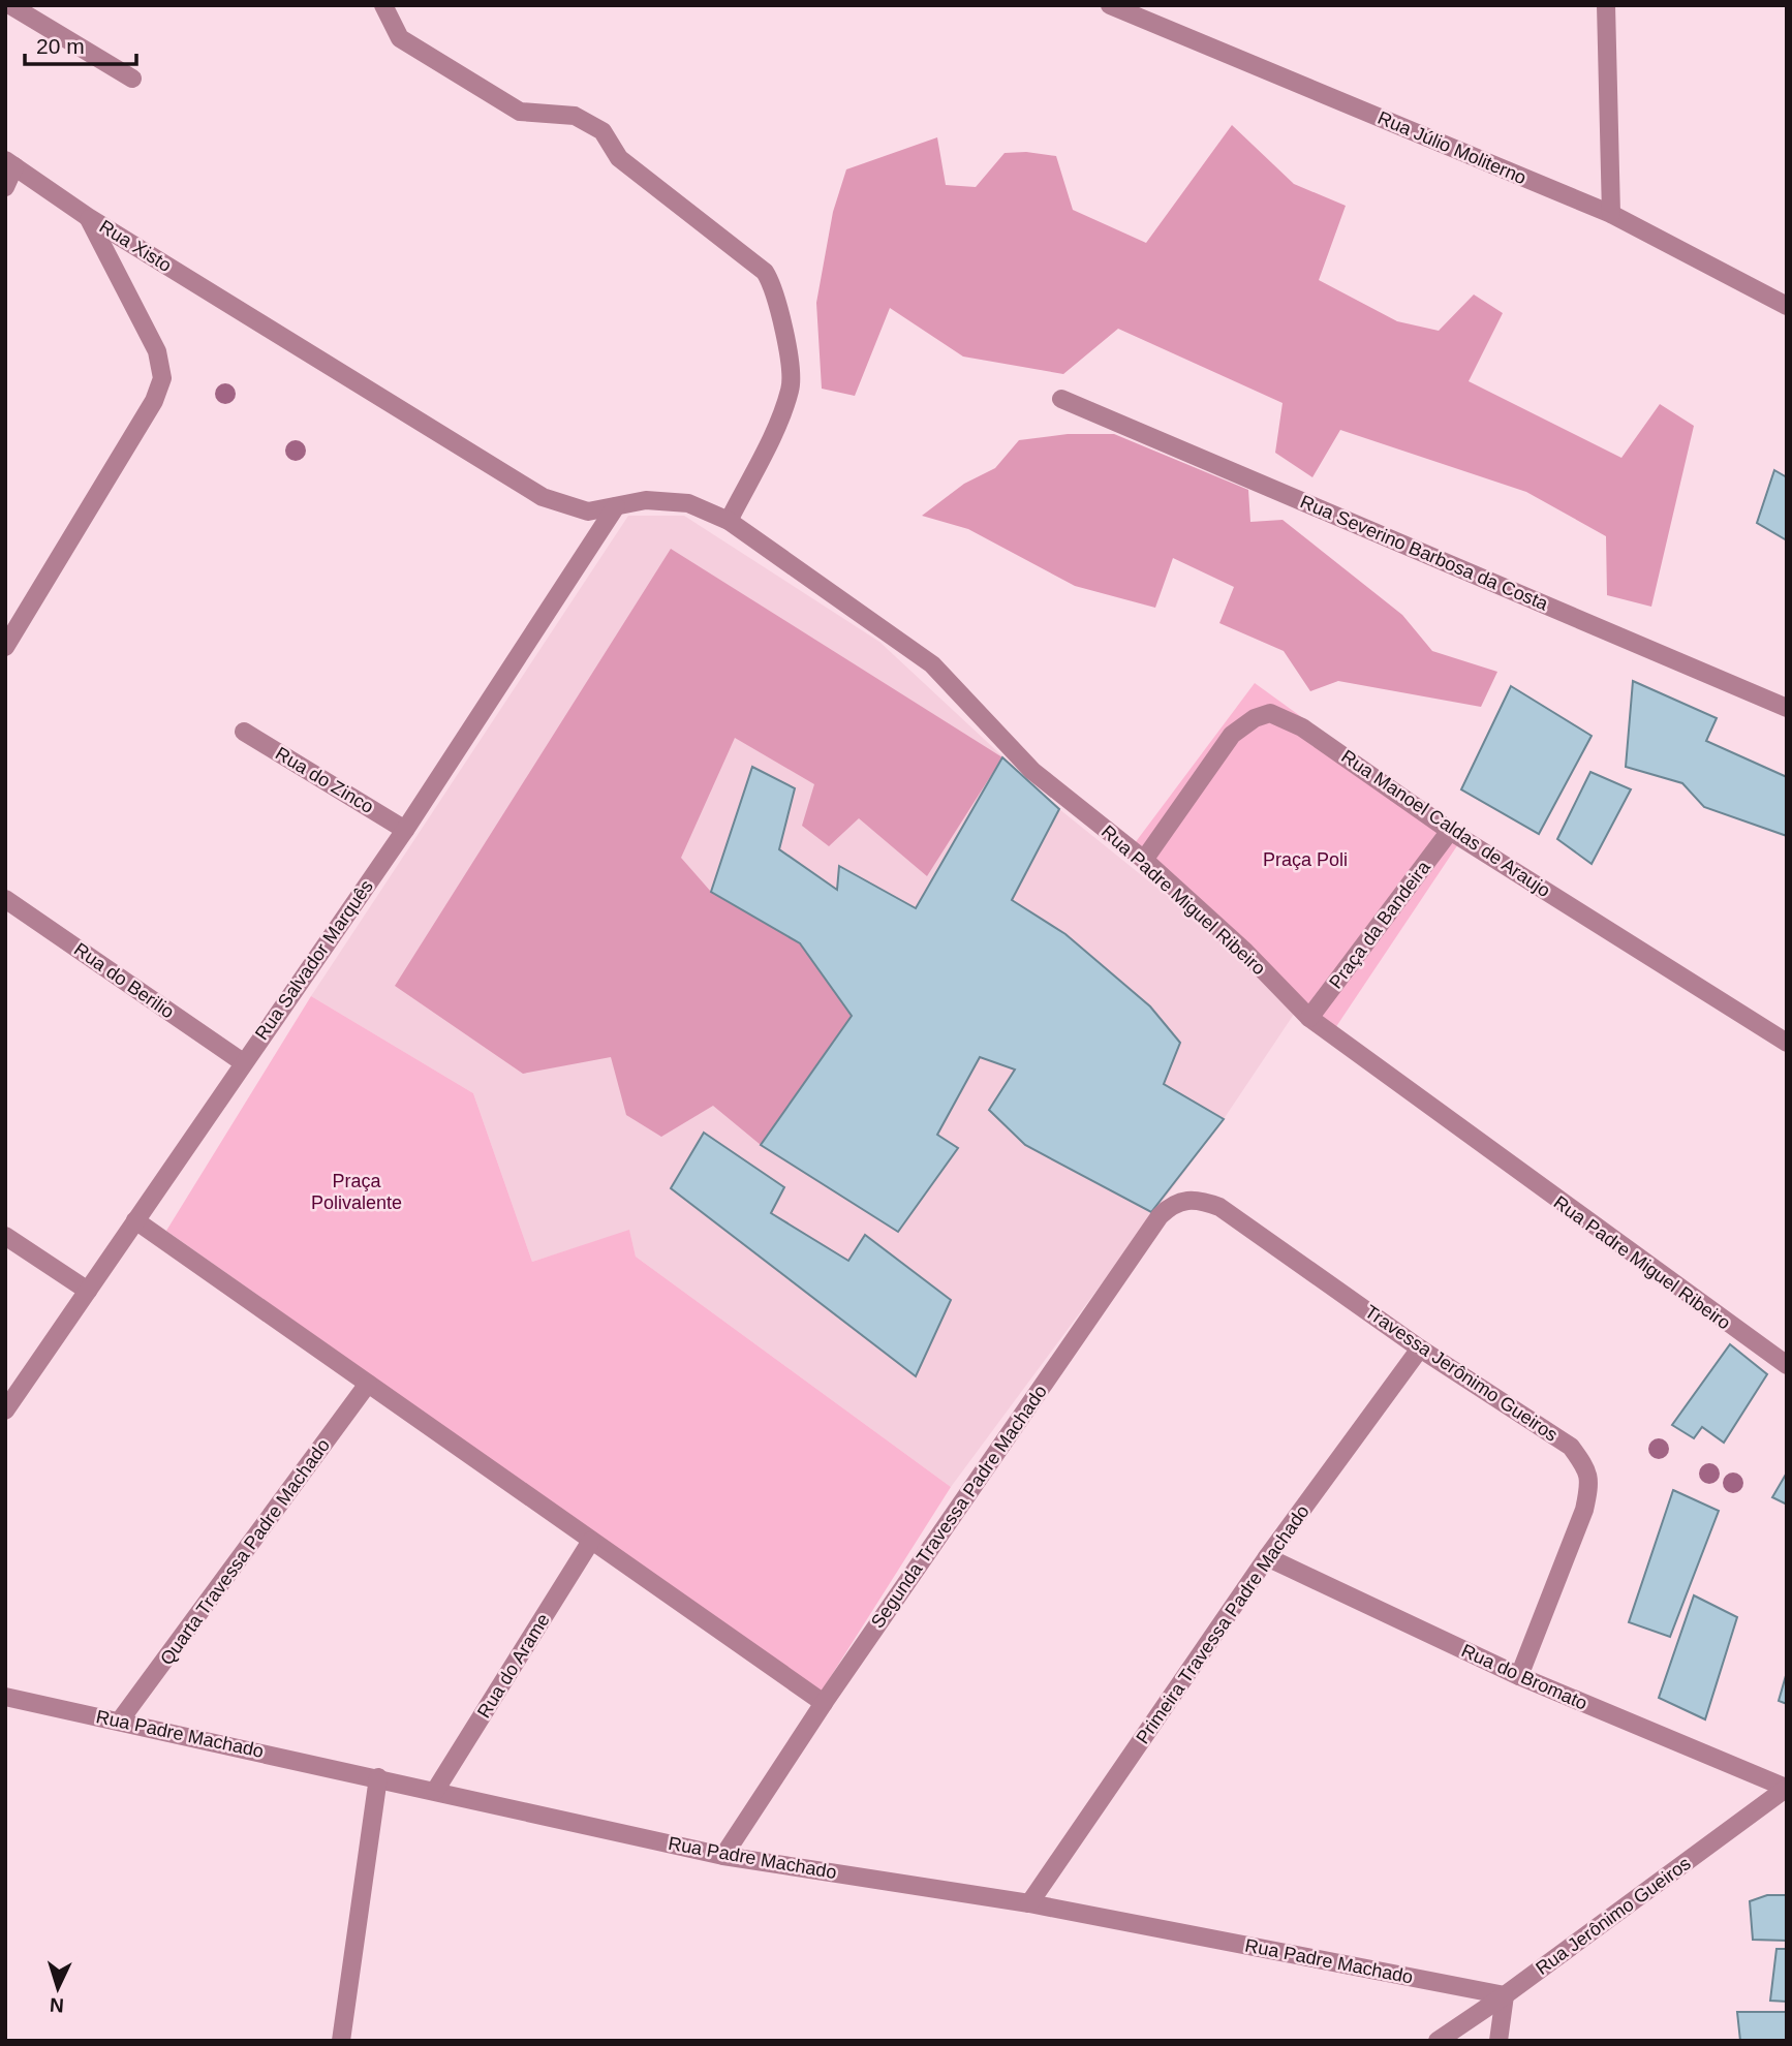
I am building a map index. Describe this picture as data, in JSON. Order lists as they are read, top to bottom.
{
  "streets": {
    "street": [
      "Rua Júlio Moliterno",
      "Rua Xisto",
      "Rua Severino Barbosa da Costa",
      "Rua do Zinco",
      "Rua Manoel Caldas de Araujo",
      "Rua Padre Miguel Ribeiro",
      "Praça da Bandeira",
      "Rua Salvador Marquês",
      "Rua do Berilio",
      "Travessa Jerônimo Gueiros",
      "Segunda Travessa Padre Machado",
      "Quarta Travessa Padre Machado",
      "Primeira Travessa Padre Machado",
      "Rua do Arame",
      "Rua do Bromato",
      "Rua Padre Machado",
      "Rua Jerônimo Gueiros"
    ]
  },
  "crossings": [
    ["Rua Xisto", "Rua Padre Miguel Ribeiro"],
    ["Rua do Zinco", "Rua Salvador Marquês"],
    ["Rua Manoel Caldas de Araujo", "Rua Padre Miguel Ribeiro"],
    ["Rua Manoel Caldas de Araujo", "Praça da Bandeira"],
    ["Rua Padre Miguel Ribeiro", "Praça da Bandeira"],
    ["Rua Padre Miguel Ribeiro", "Rua Salvador Marquês"],
    ["Rua Salvador Marquês", "Rua do Berilio"],
    ["Travessa Jerônimo Gueiros", "Segunda Travessa Padre Machado"],
    ["Travessa Jerônimo Gueiros", "Primeira Travessa Padre Machado"],
    ["Travessa Jerônimo Gueiros", "Rua do Bromato"],
    ["Segunda Travessa Padre Machado", "Rua Padre Machado"],
    ["Quarta Travessa Padre Machado", "Rua Padre Machado"],
    ["Primeira Travessa Padre Machado", "Rua do Bromato"],
    ["Primeira Travessa Padre Machado", "Rua Padre Machado"],
    ["Rua do Arame", "Rua Padre Machado"],
    ["Rua do Bromato", "Rua Jerônimo Gueiros"],
    ["Rua Padre Machado", "Rua Jerônimo Gueiros"]
  ],
  "parks": ["Praça Poli", "Praça Polivalente"],
  "scale_bar": "20 m",
  "north": "bottom"
}
